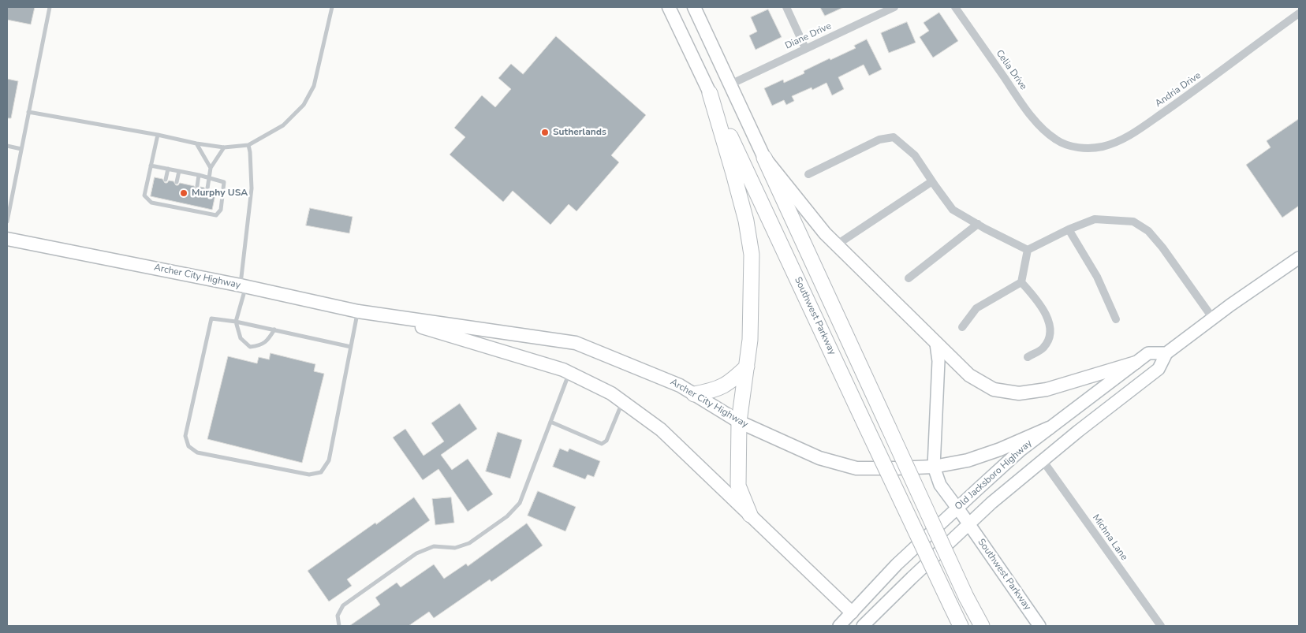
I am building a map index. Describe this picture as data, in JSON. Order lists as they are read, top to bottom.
{
  "streets": {
    "highway": ["Southwest Parkway"],
    "main road": ["Archer City Highway", "Old Jacksboro Highway"],
    "street": [
      "Diane Drive",
      "Celia Drive",
      "Andria Drive",
      "Michna Lane"
    ]
  },
  "crossings": [
    ["Diane Drive", "Southwest Parkway"],
    ["Celia Drive", "Andria Drive"],
    ["Archer City Highway", "Southwest Parkway"],
    ["Archer City Highway", "Old Jacksboro Highway"],
    ["Southwest Parkway", "Old Jacksboro Highway"],
    ["Old Jacksboro Highway", "Michna Lane"]
  ],
  "places": ["Sutherlands", "Murphy USA"]
}
